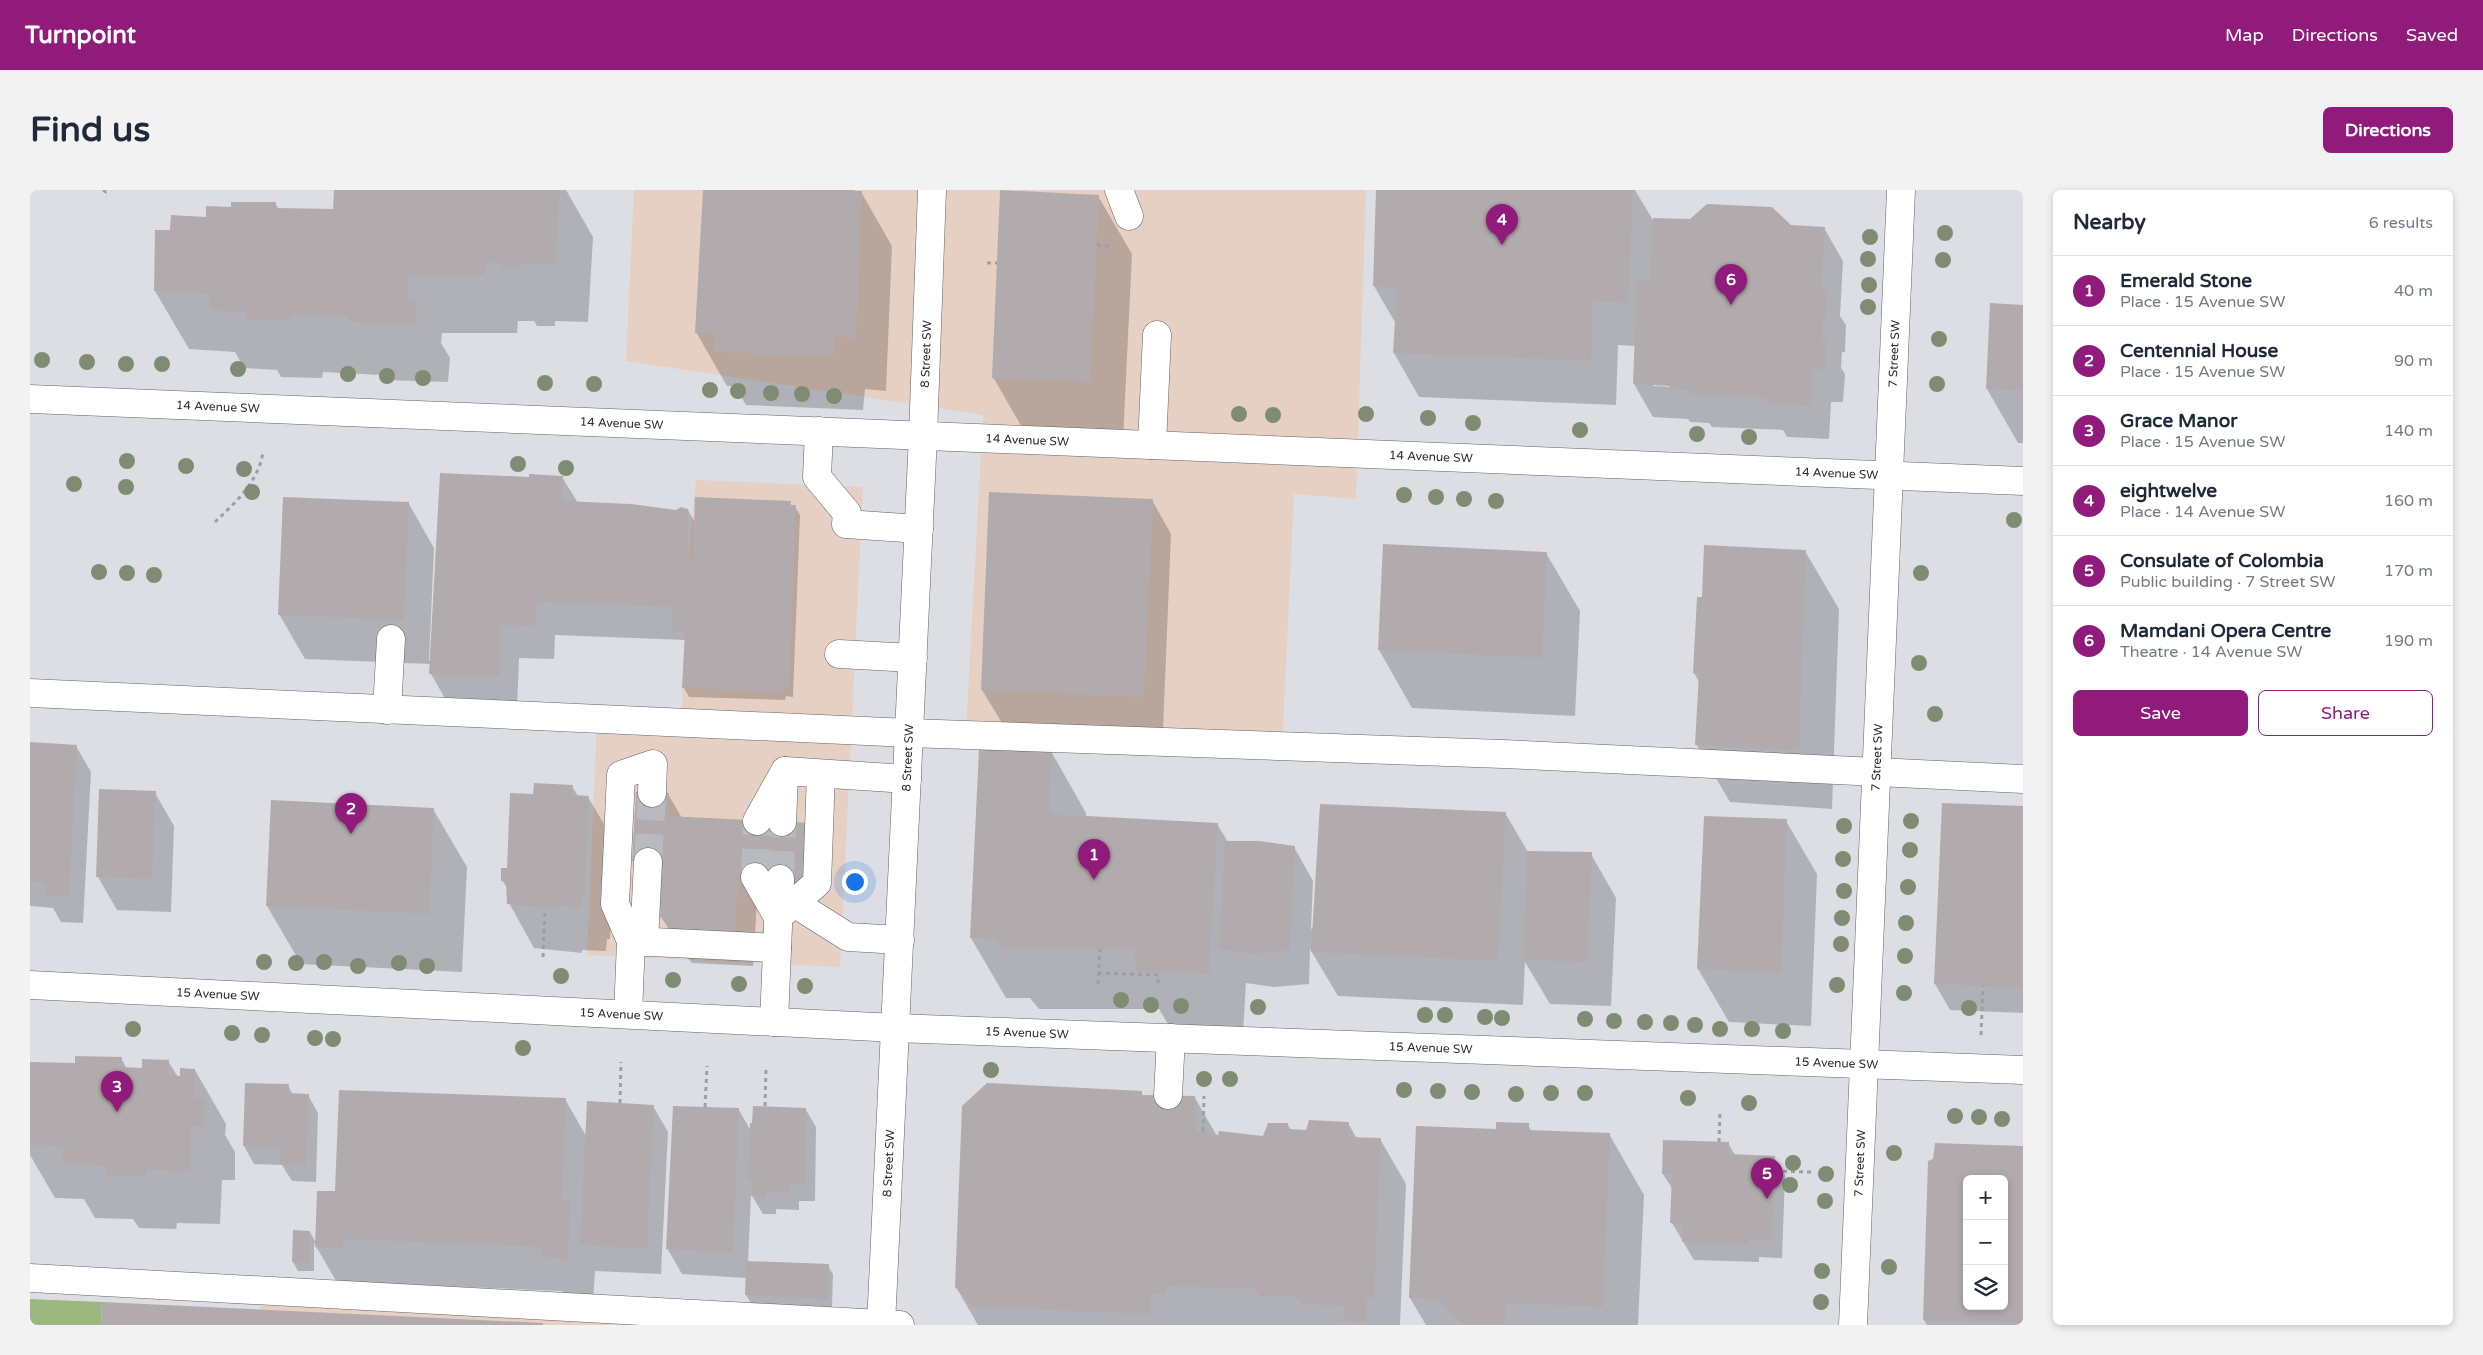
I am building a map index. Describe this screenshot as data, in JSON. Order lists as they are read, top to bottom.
{
  "streets": {
    "street": [
      "8 Street SW",
      "7 Street SW",
      "14 Avenue SW",
      "15 Avenue SW"
    ]
  },
  "crossings": [
    ["8 Street SW", "14 Avenue SW"],
    ["8 Street SW", "15 Avenue SW"],
    ["7 Street SW", "14 Avenue SW"],
    ["7 Street SW", "15 Avenue SW"]
  ],
  "page": {
    "header": "Turnpoint",
    "nav": ["Map", "Directions", "Saved"],
    "buttons": [
      "Directions",
      ["Save", "Share"]
    ],
    "title": "Find us",
    "heading": ["Nearby", "6 results"],
    "pins": [
      "4",
      "6",
      "2",
      "1",
      "3",
      "5"
    ],
    "list": [
      {
        "mark": "1",
        "name": "Emerald Stone",
        "note": "Place · 15 Avenue SW",
        "value": "40 m"
      },
      {
        "mark": "2",
        "name": "Centennial House",
        "note": "Place · 15 Avenue SW",
        "value": "90 m"
      },
      {
        "mark": "3",
        "name": "Grace Manor",
        "note": "Place · 15 Avenue SW",
        "value": "140 m"
      },
      {
        "mark": "4",
        "name": "eightwelve",
        "note": "Place · 14 Avenue SW",
        "value": "160 m"
      },
      {
        "mark": "5",
        "name": "Consulate of Colombia",
        "note": "Public building · 7 Street SW",
        "value": "170 m"
      },
      {
        "mark": "6",
        "name": "Mamdani Opera Centre",
        "note": "Theatre · 14 Avenue SW",
        "value": "190 m"
      }
    ],
    "map_buttons": ["+", "−"]
  }
}
